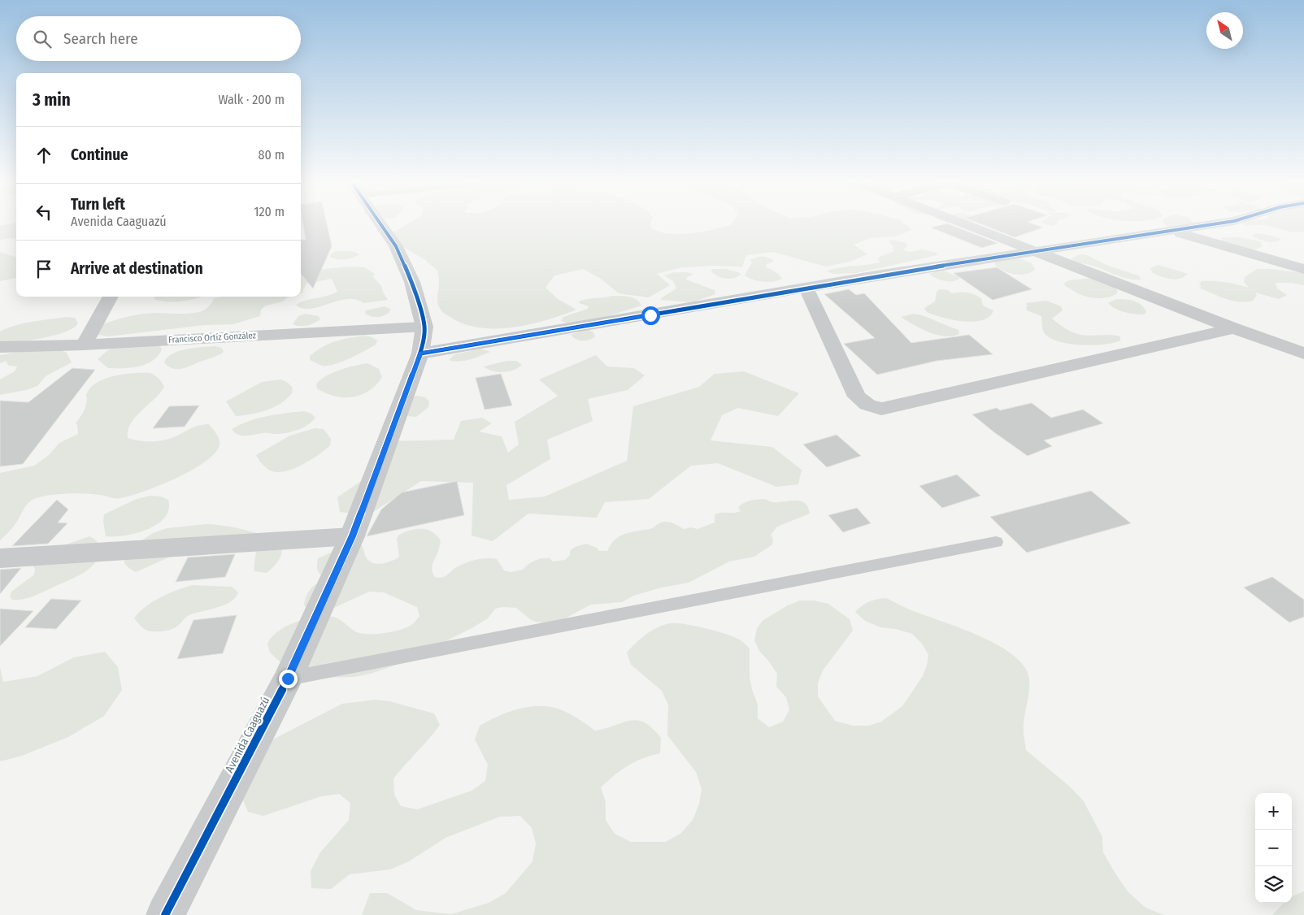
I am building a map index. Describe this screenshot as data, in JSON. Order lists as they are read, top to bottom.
{
  "streets": {
    "street": ["Francisco Ortíz González", "Avenida Caaguazú"]
  },
  "crossings": [
    ["Francisco Ortíz González", "Avenida Caaguazú"]
  ],
  "north": "top left",
  "page": {
    "search": "Search here",
    "heading": ["3 min", "Walk · 200 m"],
    "list": [
      ["Continue", "80 m"],
      ["Turn left", "Avenida Caaguazú", "120 m"],
      "Arrive at destination"
    ],
    "map_buttons": ["+", "−"]
  }
}
